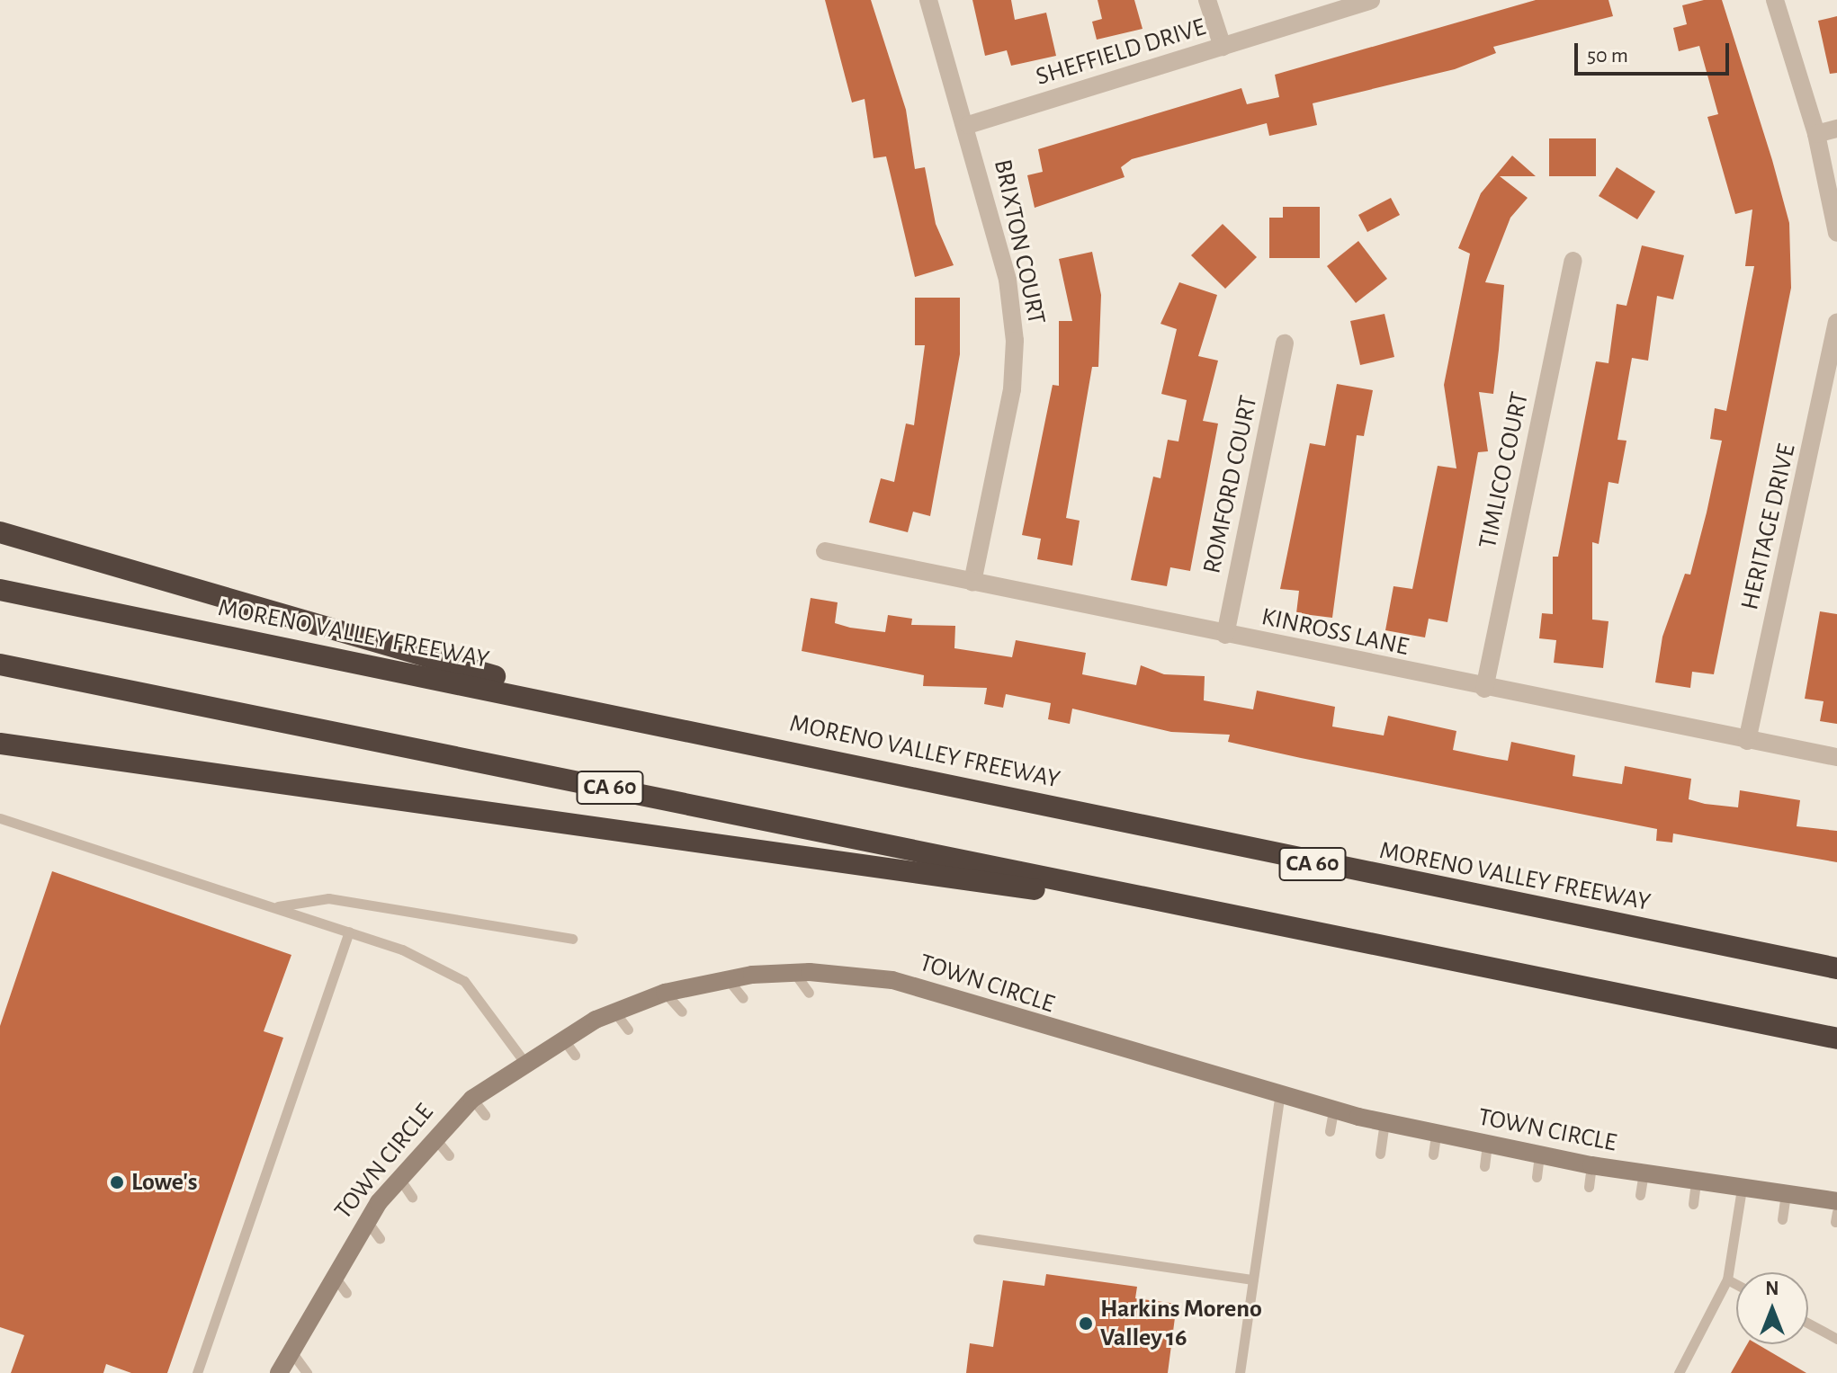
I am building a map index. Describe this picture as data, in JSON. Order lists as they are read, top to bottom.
{
  "streets": {
    "highway": ["MORENO VALLEY FREEWAY", "CA 60"],
    "street": [
      "SHEFFIELD DRIVE",
      "BRIXTON COURT",
      "TIMLICO COURT",
      "ROMFORD COURT",
      "HERITAGE DRIVE",
      "KINROSS LANE",
      "TOWN CIRCLE"
    ]
  },
  "crossings": [
    ["SHEFFIELD DRIVE", "BRIXTON COURT"],
    ["BRIXTON COURT", "KINROSS LANE"],
    ["TIMLICO COURT", "KINROSS LANE"],
    ["ROMFORD COURT", "KINROSS LANE"],
    ["HERITAGE DRIVE", "KINROSS LANE"]
  ],
  "places": ["Lowe's", "Harkins Moreno Valley 16"],
  "scale_bar": "50 m",
  "north": "top"
}
